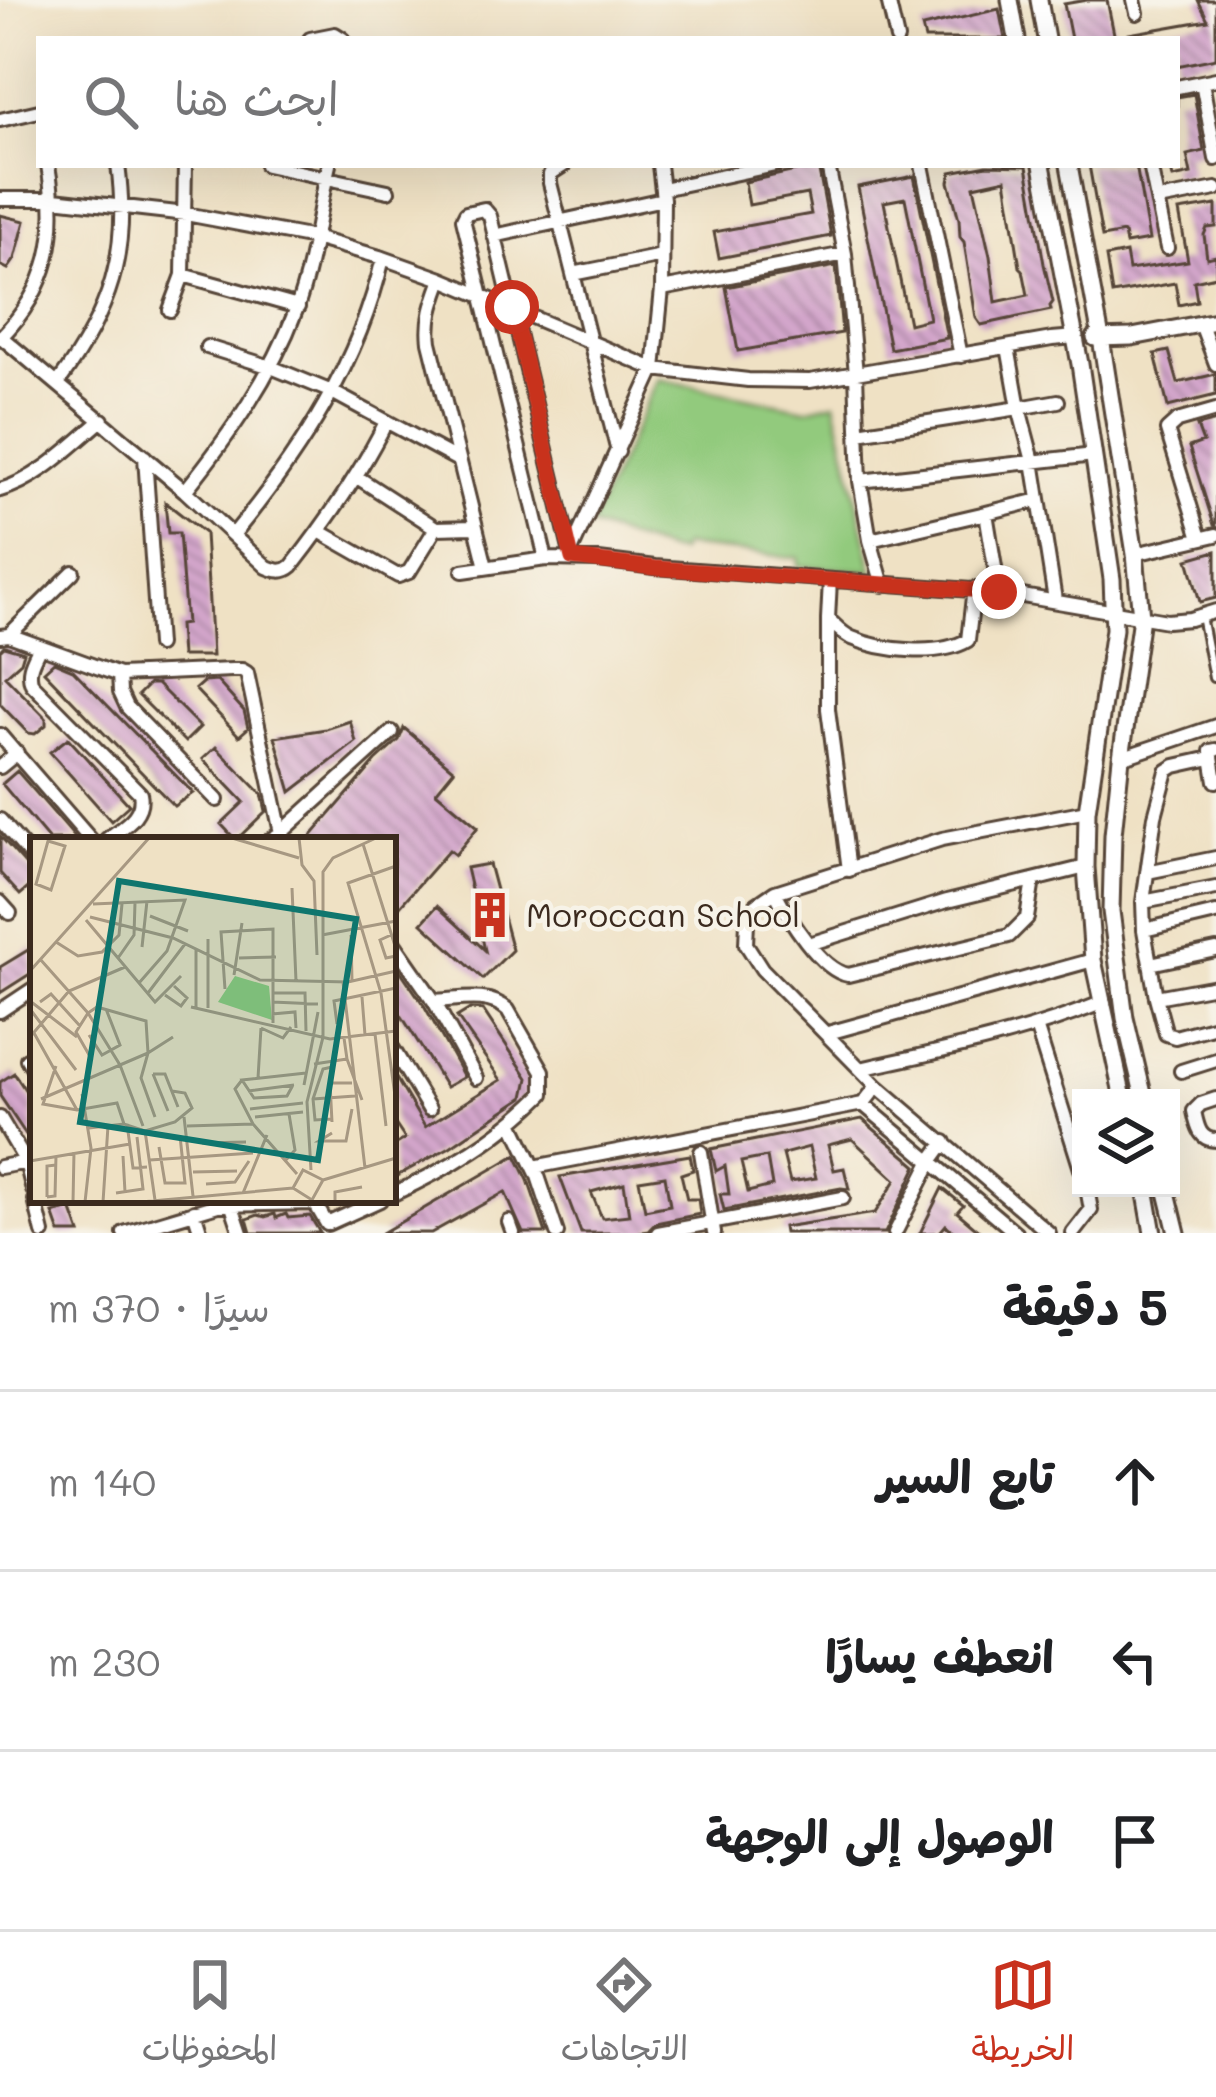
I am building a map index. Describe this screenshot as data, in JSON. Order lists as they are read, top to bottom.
{
  "places": {
    "building": ["Moroccan School"]
  },
  "page": {
    "search": "ابحث هنا",
    "heading": ["5 دقيقة", "سيرًا · 370 m"],
    "list": [
      ["تابع السير", "140 m"],
      ["انعطف يسارًا", "230 m"],
      "الوصول إلى الوجهة"
    ],
    "nav": ["الخريطة", "الاتجاهات", "المحفوظات"]
  }
}
